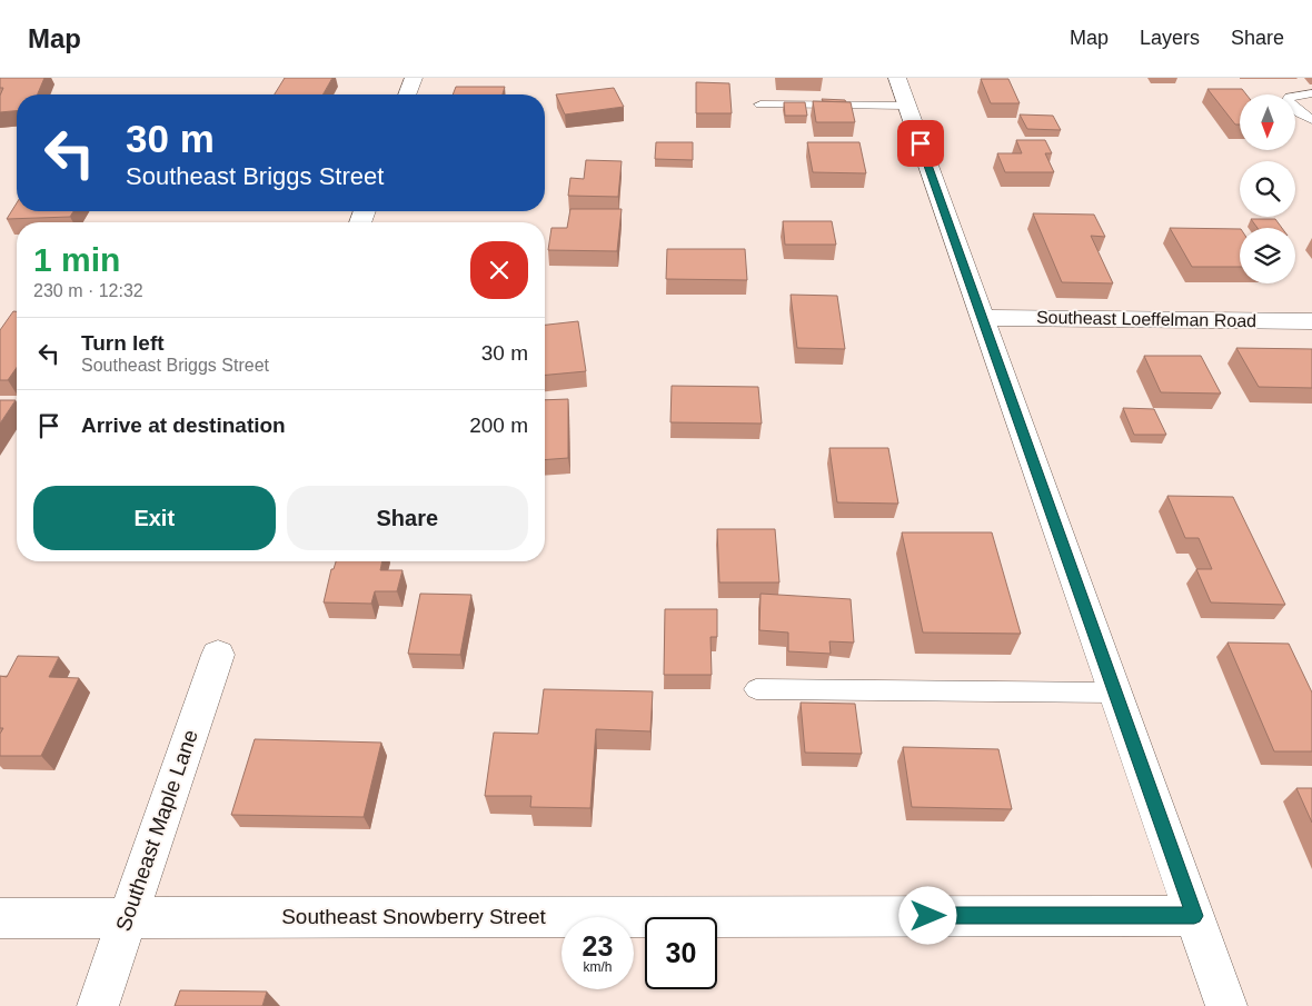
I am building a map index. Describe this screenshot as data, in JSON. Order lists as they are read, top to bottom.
{
  "streets": {
    "street": ["Southeast Loeffelman Road", "Southeast Maple Lane", "Southeast Snowberry Street"]
  },
  "crossings": [
    ["Southeast Maple Lane", "Southeast Snowberry Street"]
  ],
  "north": "bottom",
  "page": {
    "header": "Map",
    "nav": ["Map", "Layers", "Share"],
    "turn": ["30 m", "Southeast Briggs Street"],
    "heading": ["1 min", "230 m · 12:32"],
    "list": [
      {
        "name": "Turn left",
        "note": "Southeast Briggs Street",
        "value": "30 m"
      },
      {
        "name": "Arrive at destination",
        "value": "200 m"
      }
    ],
    "buttons": ["Exit", "Share"],
    "speed": "23 km/h",
    "limit": "30"
  }
}
